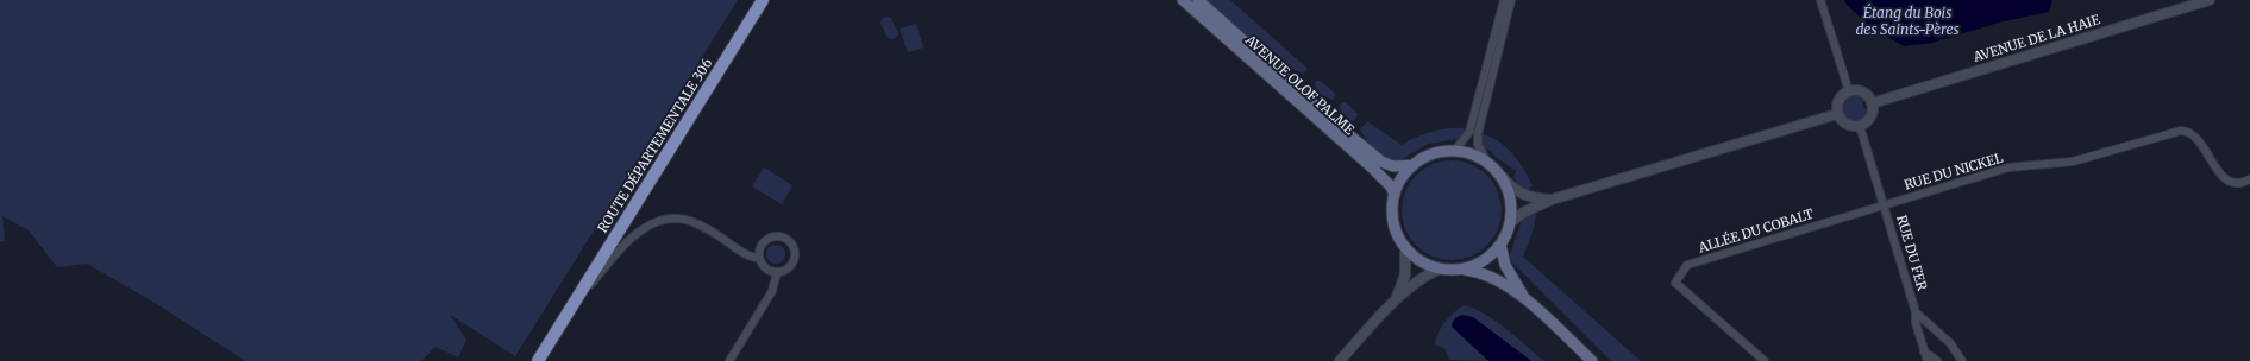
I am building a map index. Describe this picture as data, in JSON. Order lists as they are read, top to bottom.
{
  "streets": {
    "main road": ["AVENUE OLOF PALME", "ROUTE DÉPARTEMENTALE 306"],
    "street": [
      "AVENUE DE LA HAIE",
      "RUE DU NICKEL",
      "ALLÉE DU COBALT",
      "RUE DU FER"
    ]
  },
  "crossings": [
    ["AVENUE DE LA HAIE", "RUE DU FER"],
    ["RUE DU NICKEL", "ALLÉE DU COBALT"],
    ["RUE DU NICKEL", "RUE DU FER"],
    ["ALLÉE DU COBALT", "RUE DU FER"]
  ],
  "water": ["Étang du Bois des Saints-Pères"]
}
